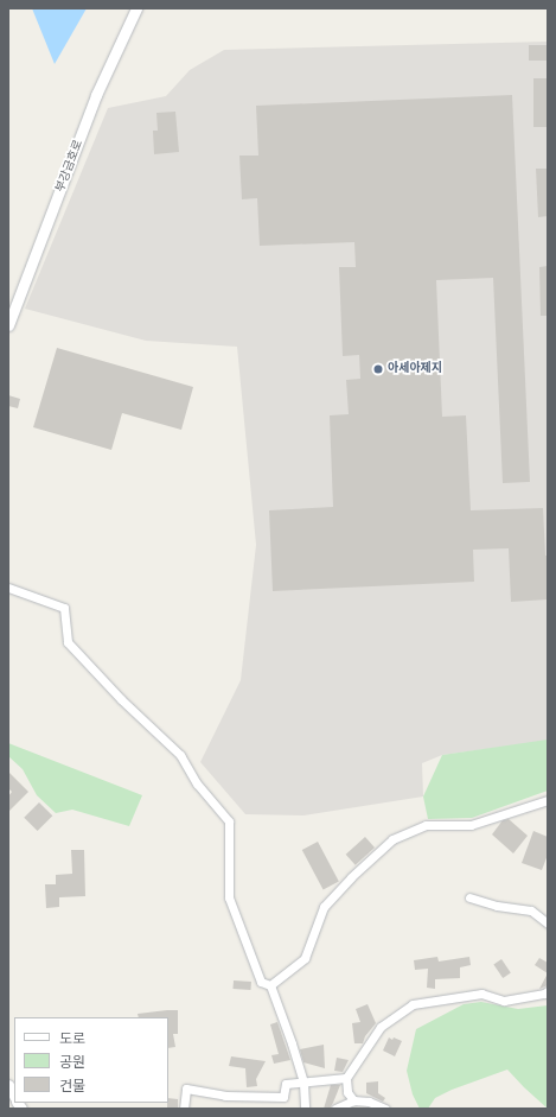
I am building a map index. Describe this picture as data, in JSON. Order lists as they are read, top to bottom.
{
  "streets": {
    "street": ["부강금호로"]
  },
  "places": ["아세아제지"],
  "legend": ["도로", "공원", "건물"]
}
